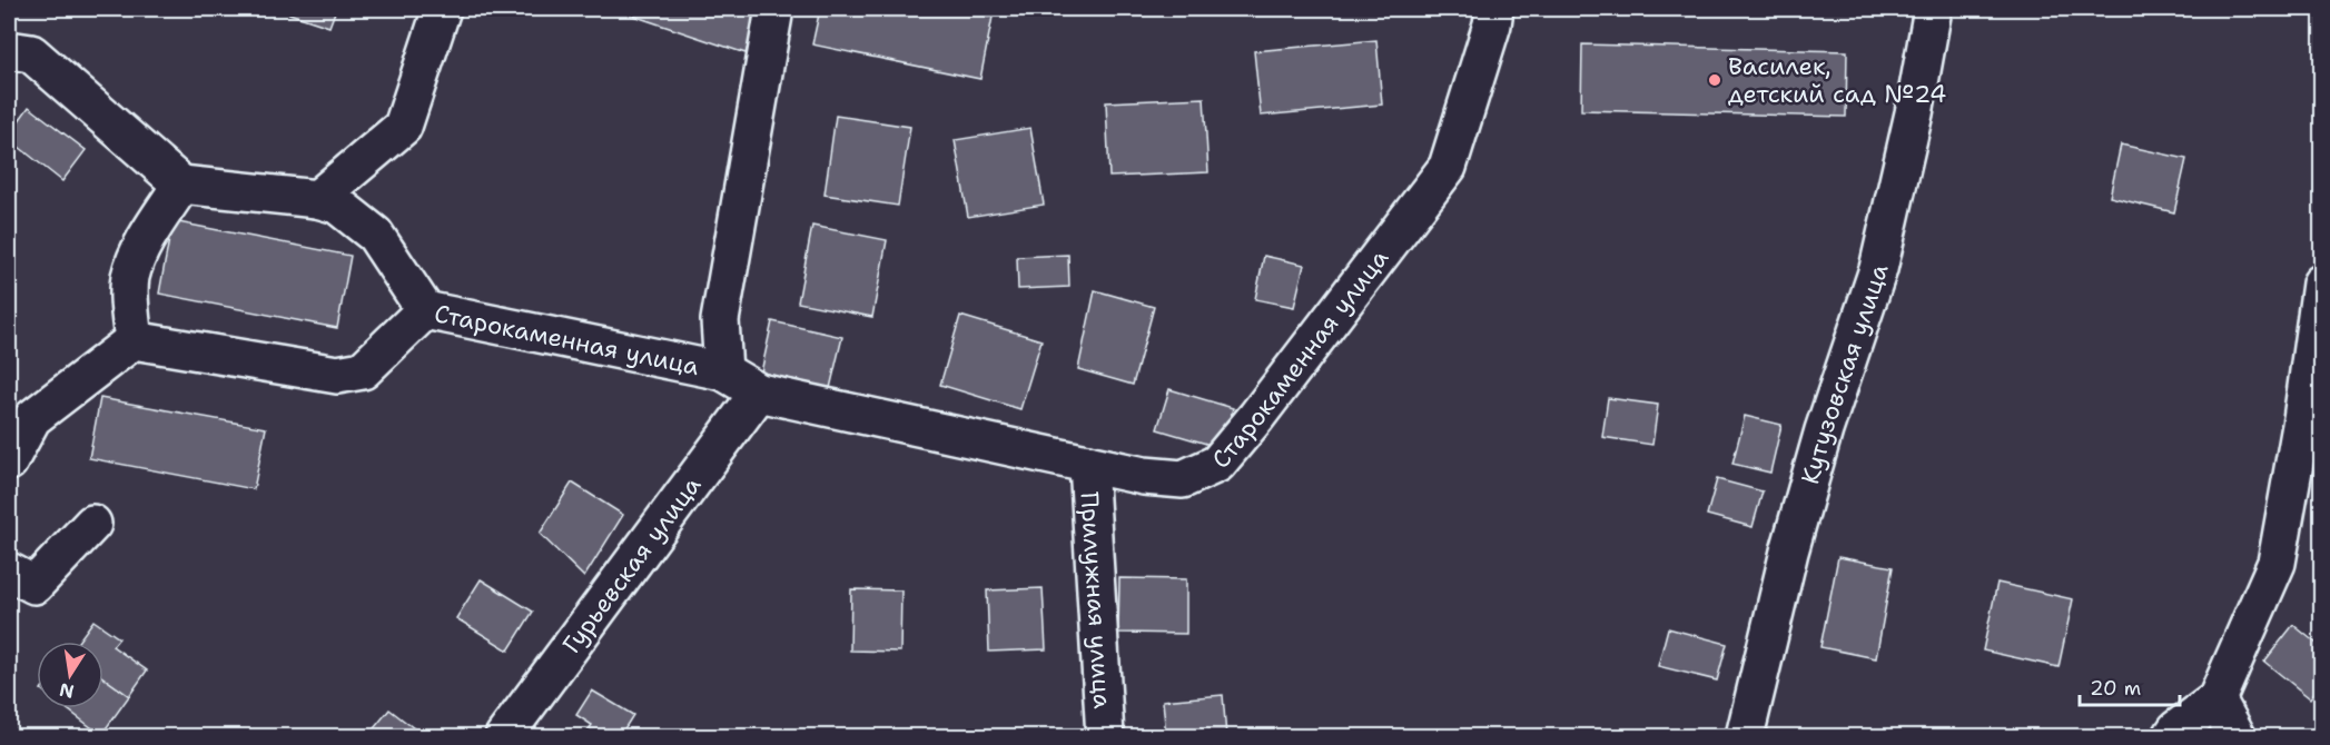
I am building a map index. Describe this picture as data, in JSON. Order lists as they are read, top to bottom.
{
  "streets": {
    "street": [
      "Старокаменная улица",
      "Кутузовская улица",
      "Гурьевская улица",
      "Прилужная улица"
    ]
  },
  "crossings": [
    ["Старокаменная улица", "Гурьевская улица"],
    ["Старокаменная улица", "Прилужная улица"]
  ],
  "places": ["Василек, детский сад №24"],
  "scale_bar": "20 m",
  "north": "bottom"
}
